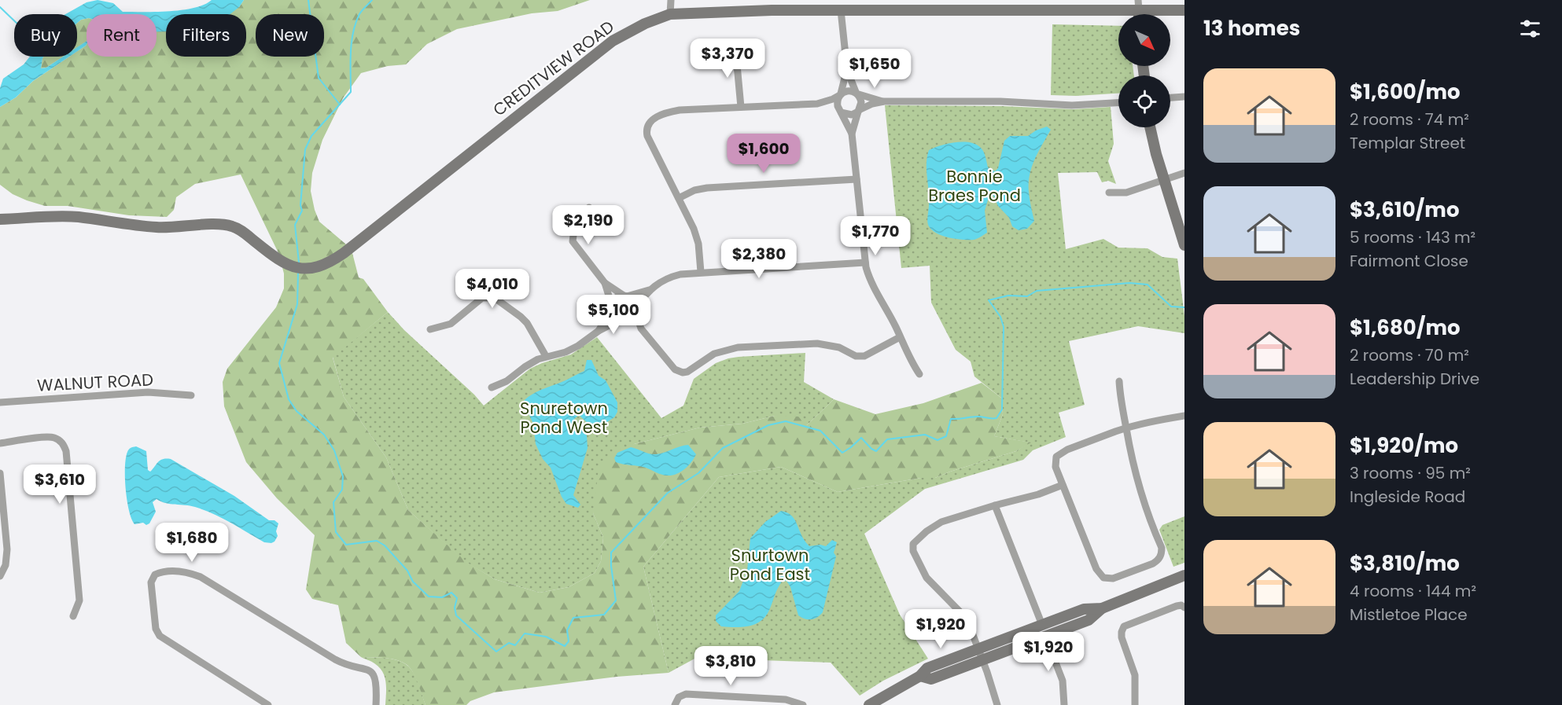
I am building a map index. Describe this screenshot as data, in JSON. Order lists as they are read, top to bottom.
{
  "streets": {
    "street": ["CREDITVIEW ROAD", "WALNUT ROAD"]
  },
  "parks": ["Bonnie Braes Pond", "Snuretown Pond West", "Snurtown Pond East"],
  "north": "bottom right",
  "page": {
    "heading": "13 homes",
    "chip": [
      "Buy",
      "Rent",
      "Filters",
      "New"
    ],
    "price": [
      "$3,370",
      "$1,650",
      "$1,600",
      "$2,190",
      "$1,770",
      "$2,380",
      "$4,010",
      "$5,100",
      "$3,610",
      "$1,680",
      "$1,920",
      "$1,920",
      "$3,810"
    ],
    "list": [
      {
        "name": "$1,600/mo",
        "note": "2 rooms · 74 m² · Templar Street"
      },
      {
        "name": "$3,610/mo",
        "note": "5 rooms · 143 m² · Fairmont Close"
      },
      {
        "name": "$1,680/mo",
        "note": "2 rooms · 70 m² · Leadership Drive"
      },
      {
        "name": "$1,920/mo",
        "note": "3 rooms · 95 m² · Ingleside Road"
      },
      {
        "name": "$3,810/mo",
        "note": "4 rooms · 144 m² · Mistletoe Place"
      }
    ]
  }
}
